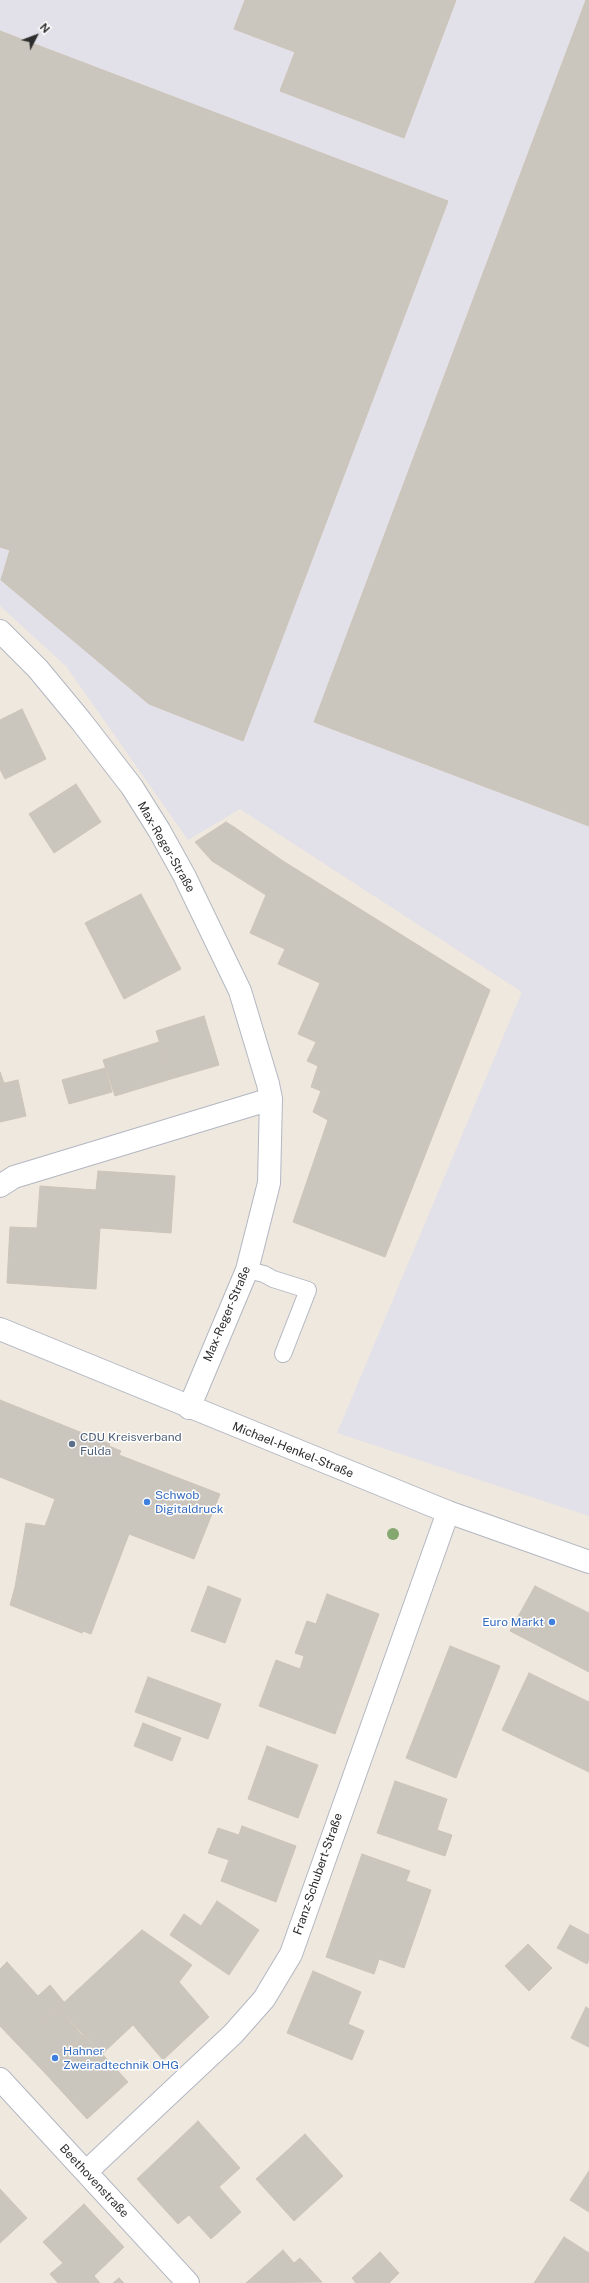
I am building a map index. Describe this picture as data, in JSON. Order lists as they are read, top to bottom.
{
  "streets": {
    "street": [
      "Max-Reger-Straße",
      "Michael-Henkel-Straße",
      "Franz-Schubert-Straße",
      "Beethovenstraße"
    ]
  },
  "crossings": [
    ["Max-Reger-Straße", "Michael-Henkel-Straße"],
    ["Michael-Henkel-Straße", "Franz-Schubert-Straße"],
    ["Franz-Schubert-Straße", "Beethovenstraße"]
  ],
  "places": [
    "CDU Kreisverband Fulda",
    "Schwob Digitaldruck",
    "Euro Markt",
    "Hahner Zweiradtechnik OHG"
  ],
  "north": "top right"
}
